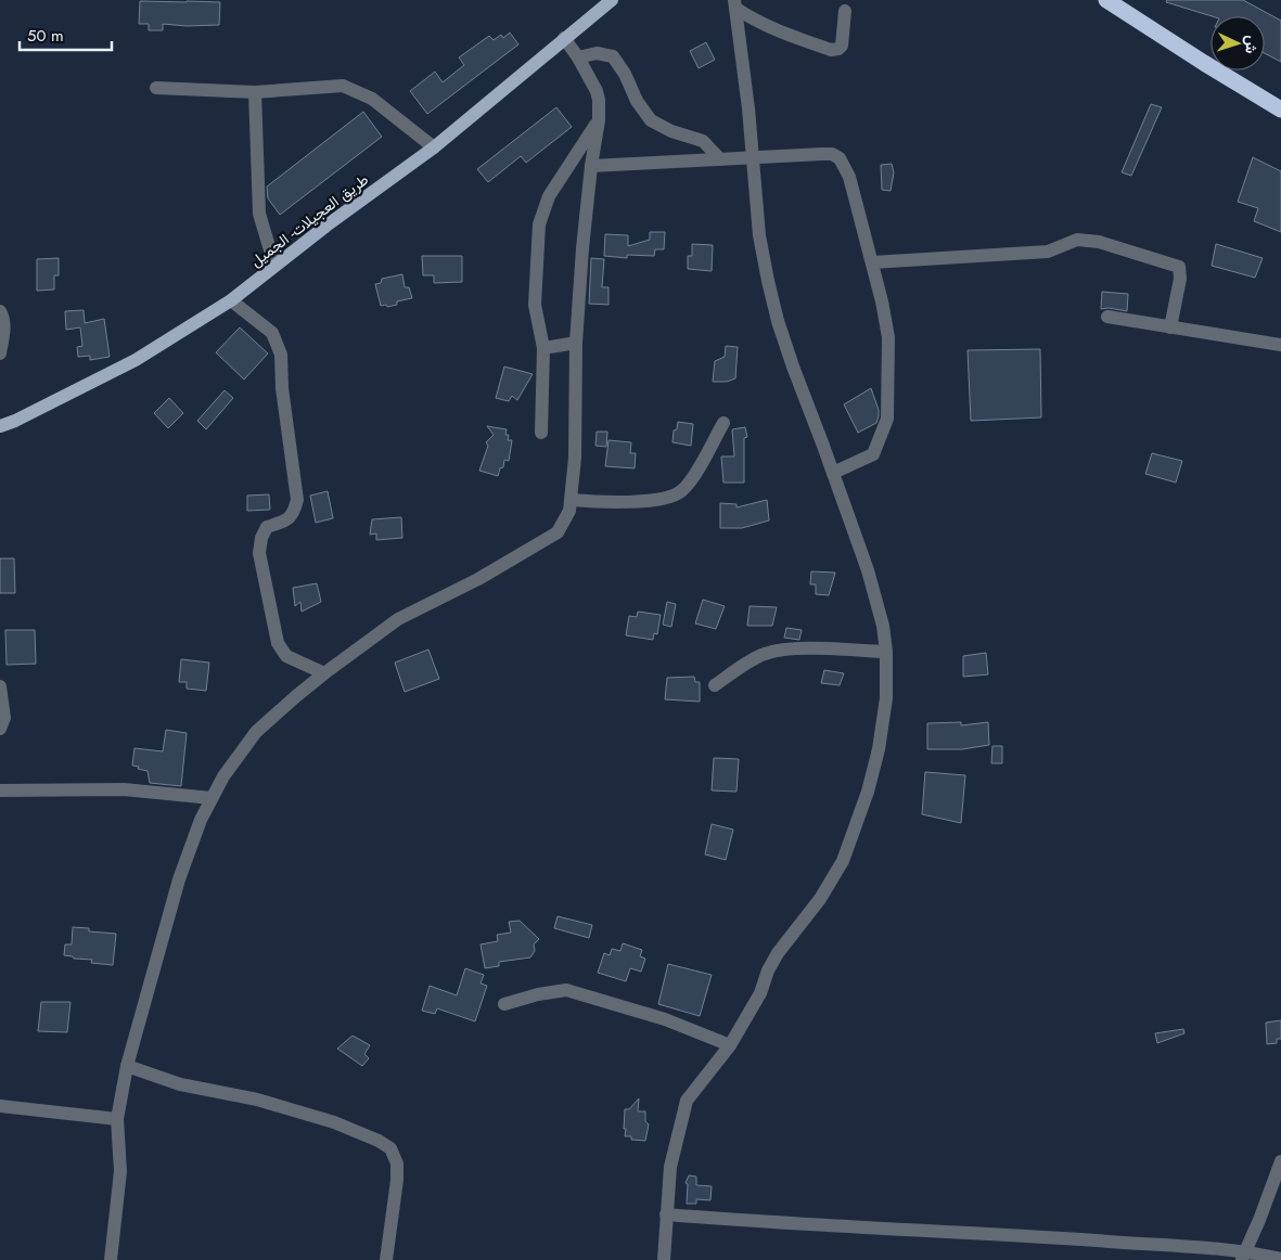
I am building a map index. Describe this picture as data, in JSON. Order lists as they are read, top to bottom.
{
  "streets": {
    "main road": ["طريق العجيلات- الجميل"]
  },
  "scale_bar": "50 m",
  "north": "right"
}
